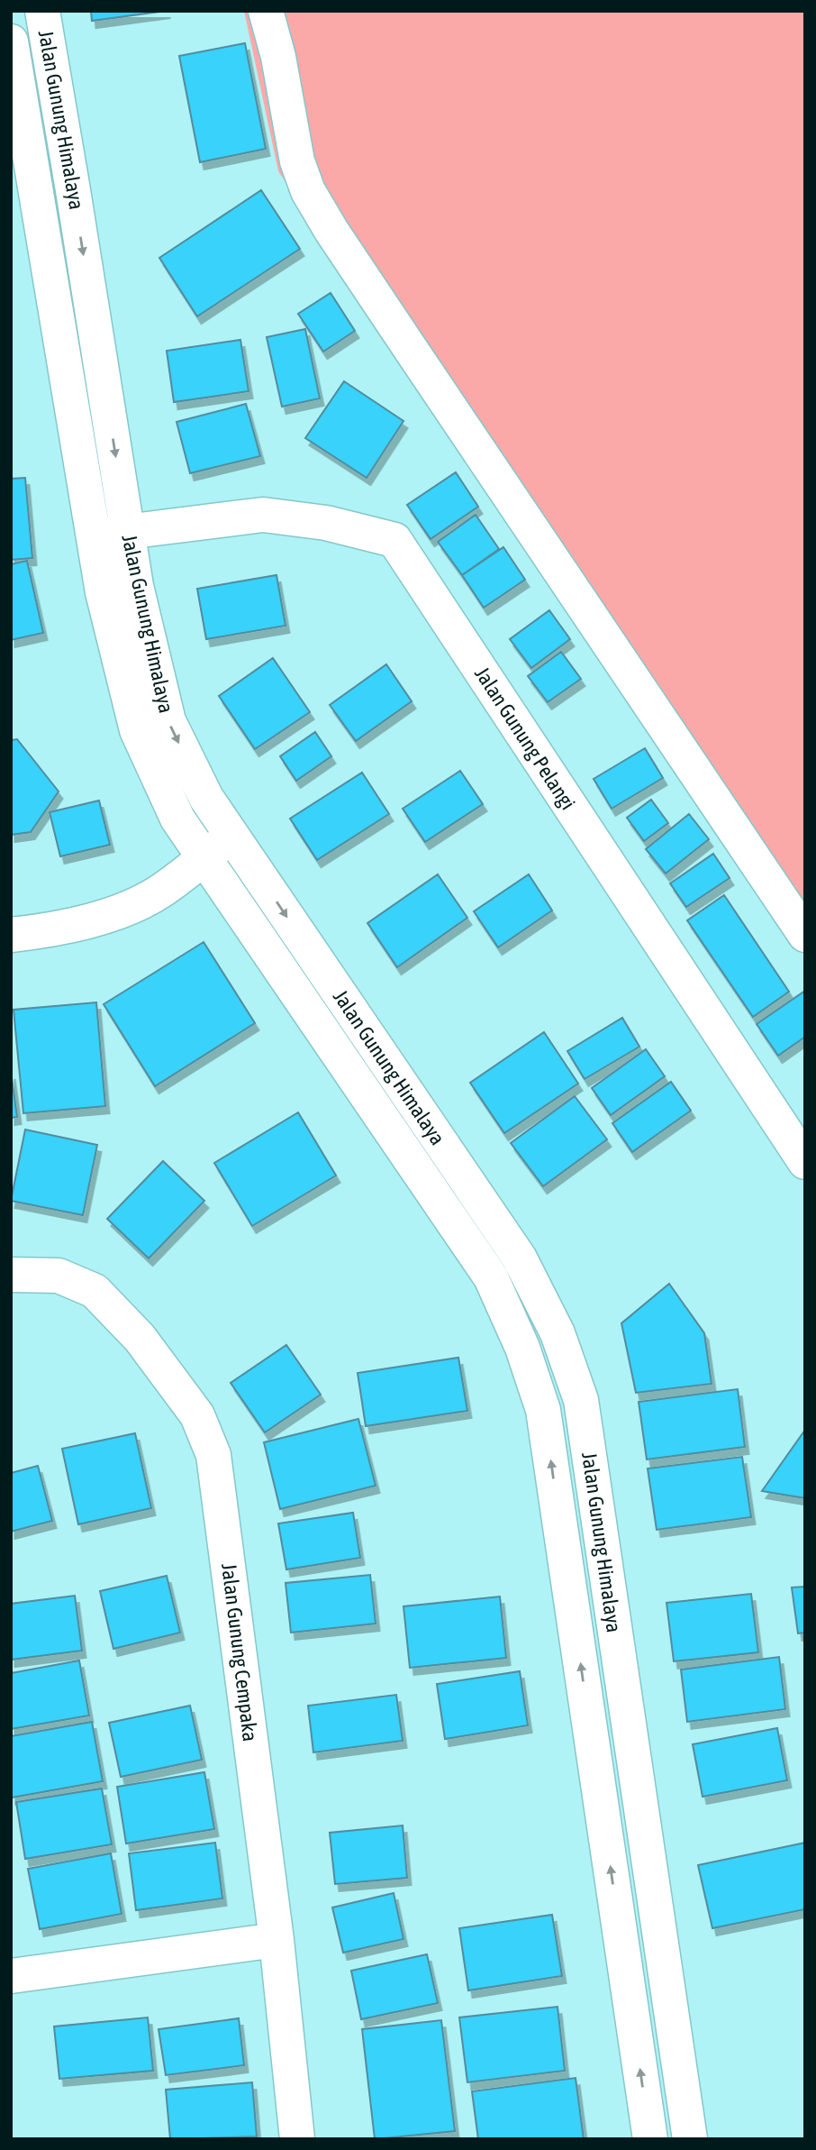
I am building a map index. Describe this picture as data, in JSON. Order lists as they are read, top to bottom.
{
  "streets": {
    "street": ["Jalan Gunung Himalaya", "Jalan Gunung Pelangi", "Jalan Gunung Cempaka"]
  },
  "crossings": [
    ["Jalan Gunung Himalaya", "Jalan Gunung Pelangi"]
  ]
}
